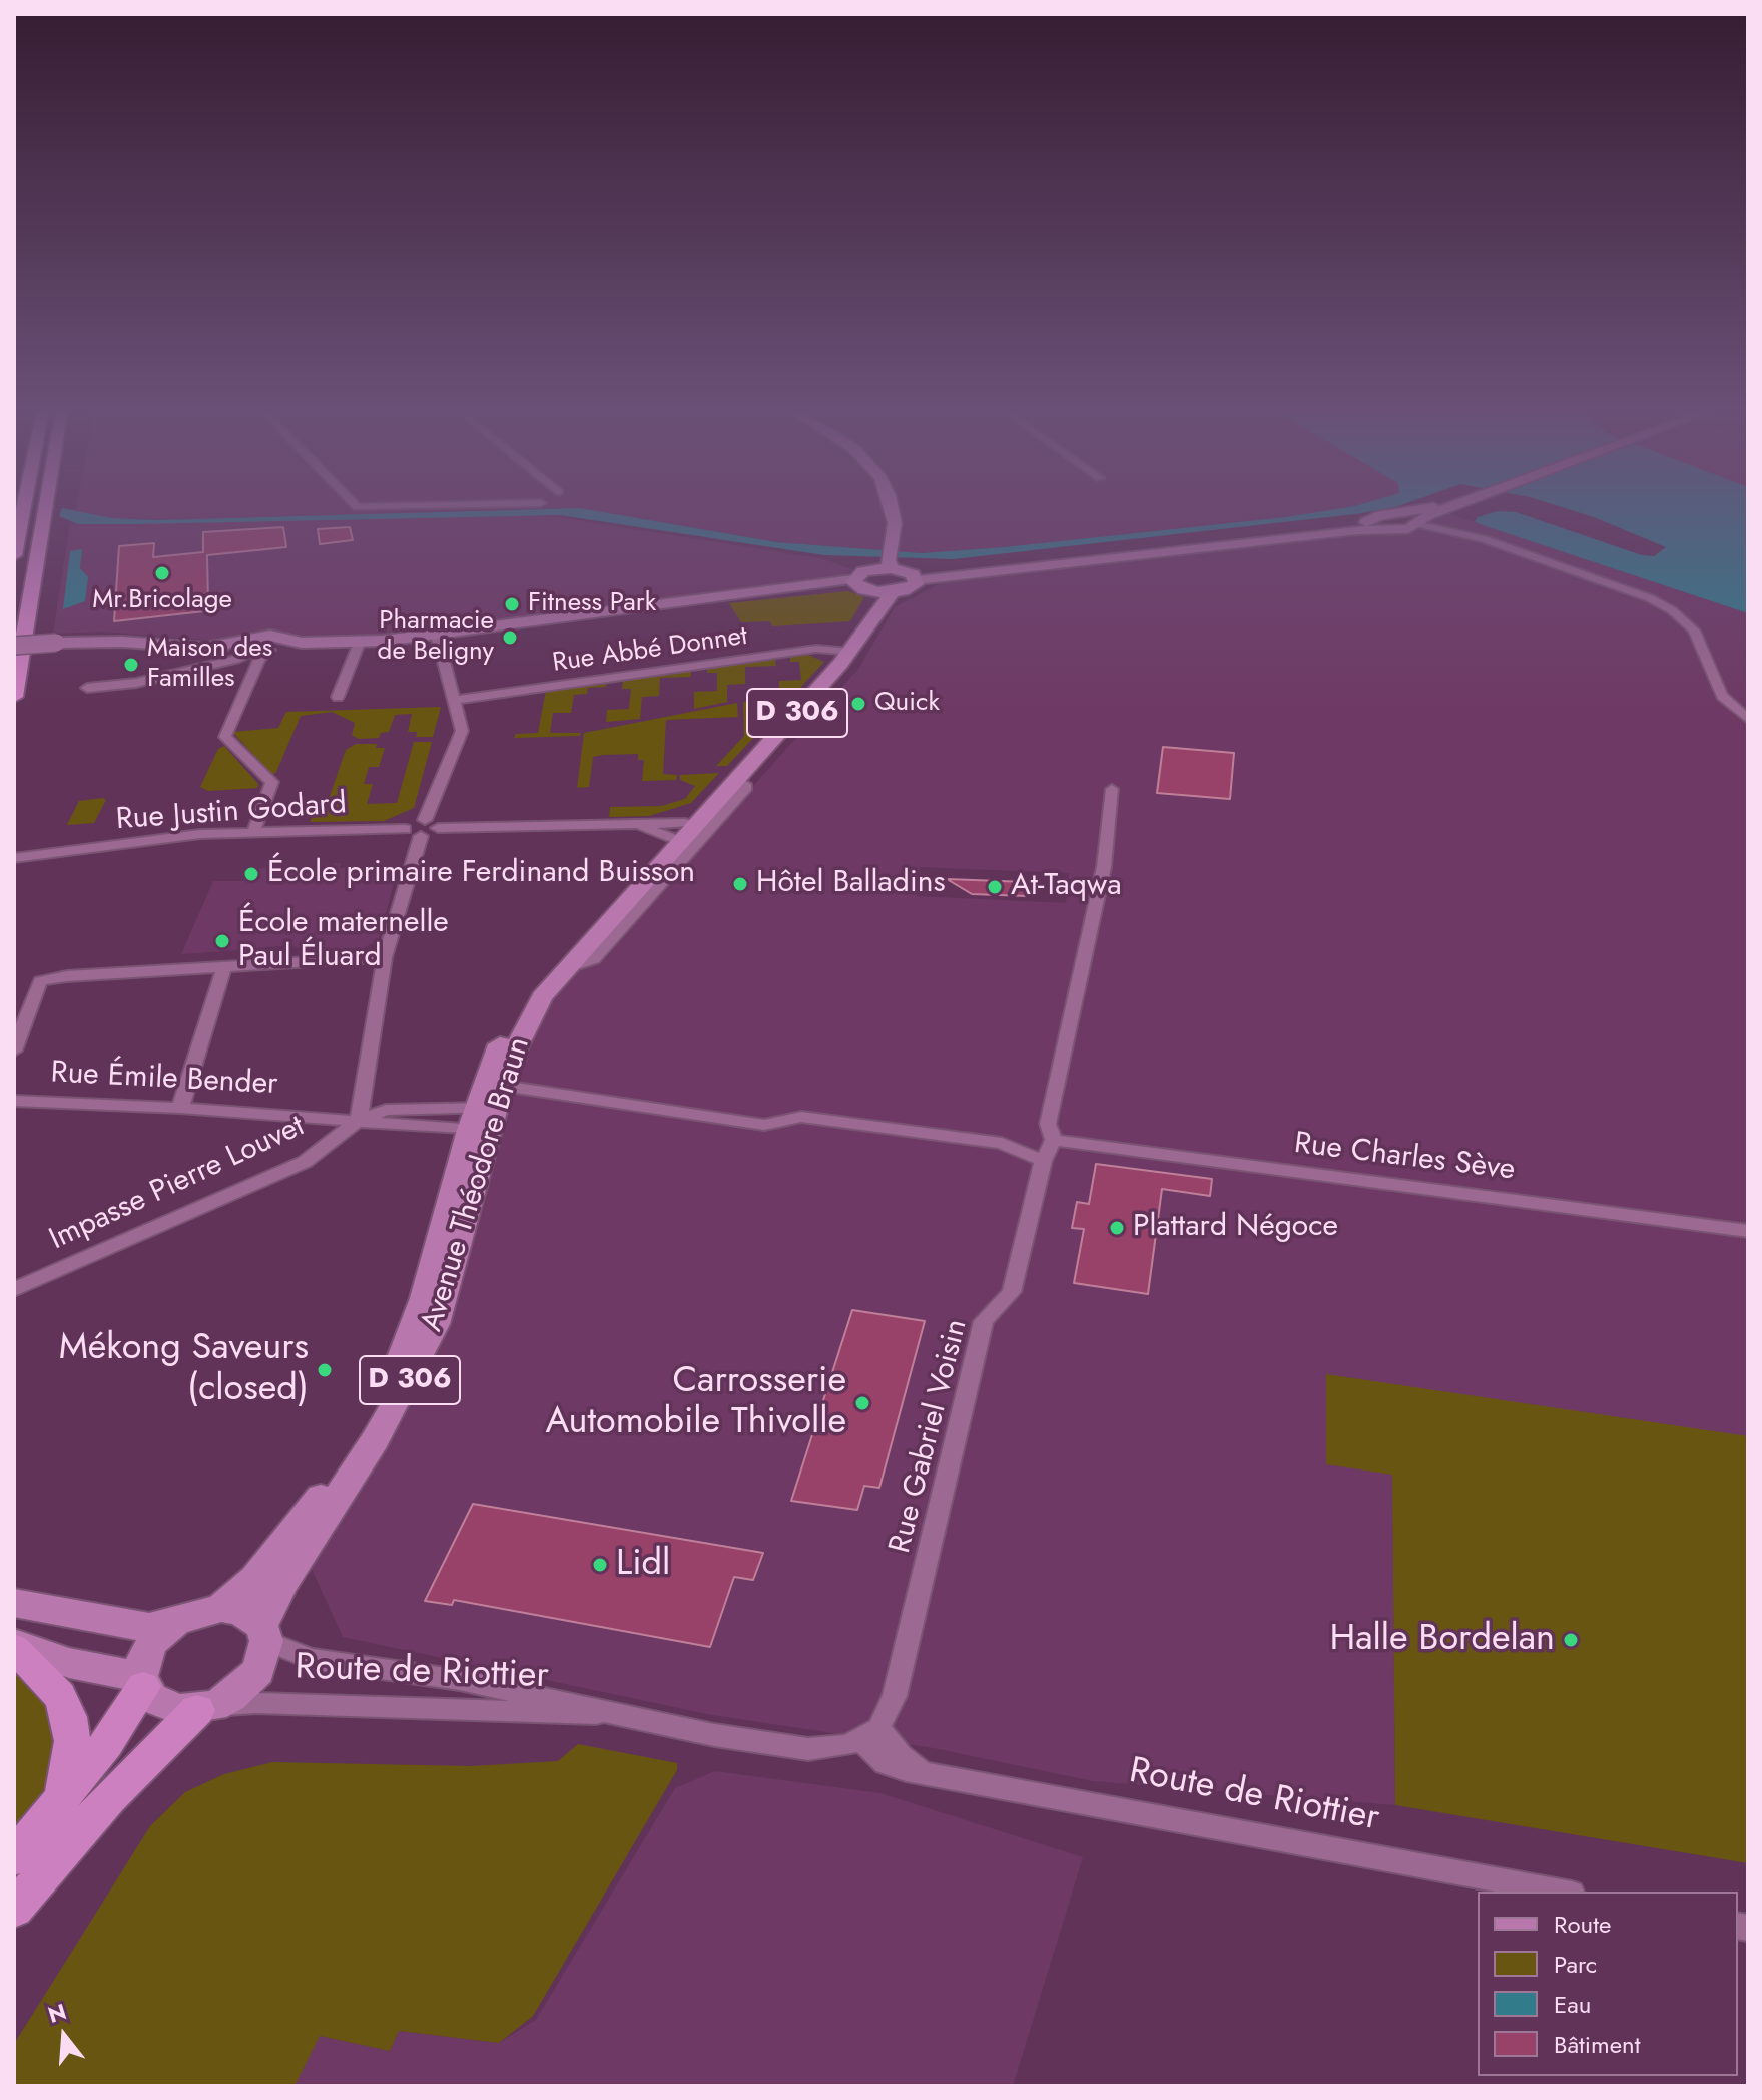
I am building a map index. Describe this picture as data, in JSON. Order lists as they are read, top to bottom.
{
  "streets": {
    "main road": ["D 306", "Avenue Théodore Braun"],
    "street": [
      "Rue Abbé Donnet",
      "Rue Justin Godard",
      "Rue Émile Bender",
      "Rue Charles Sève",
      "Impasse Pierre Louvet",
      "Rue Gabriel Voisin",
      "Route de Riottier"
    ]
  },
  "crossings": [
    ["Rue Abbé Donnet", "Avenue Théodore Braun"],
    ["Rue Émile Bender", "Impasse Pierre Louvet"],
    ["Rue Émile Bender", "Avenue Théodore Braun"],
    ["Rue Émile Bender", "Rue Gabriel Voisin"],
    ["Rue Charles Sève", "Rue Gabriel Voisin"],
    ["Avenue Théodore Braun", "Route de Riottier"],
    ["Rue Gabriel Voisin", "Route de Riottier"]
  ],
  "places": [
    "Mr.Bricolage",
    "Fitness Park",
    "Pharmacie de Beligny",
    "Maison des Familles",
    "Quick",
    "École primaire Ferdinand Buisson",
    "Hôtel Balladins",
    "At-Taqwa",
    "École maternelle Paul Éluard",
    "Plattard Négoce",
    "Mékong Saveurs (closed)",
    "Carrosserie Automobile Thivolle",
    "Lidl",
    "Halle Bordelan"
  ],
  "legend": [
    "Route",
    "Parc",
    "Eau",
    "Bâtiment"
  ],
  "north": "top"
}
